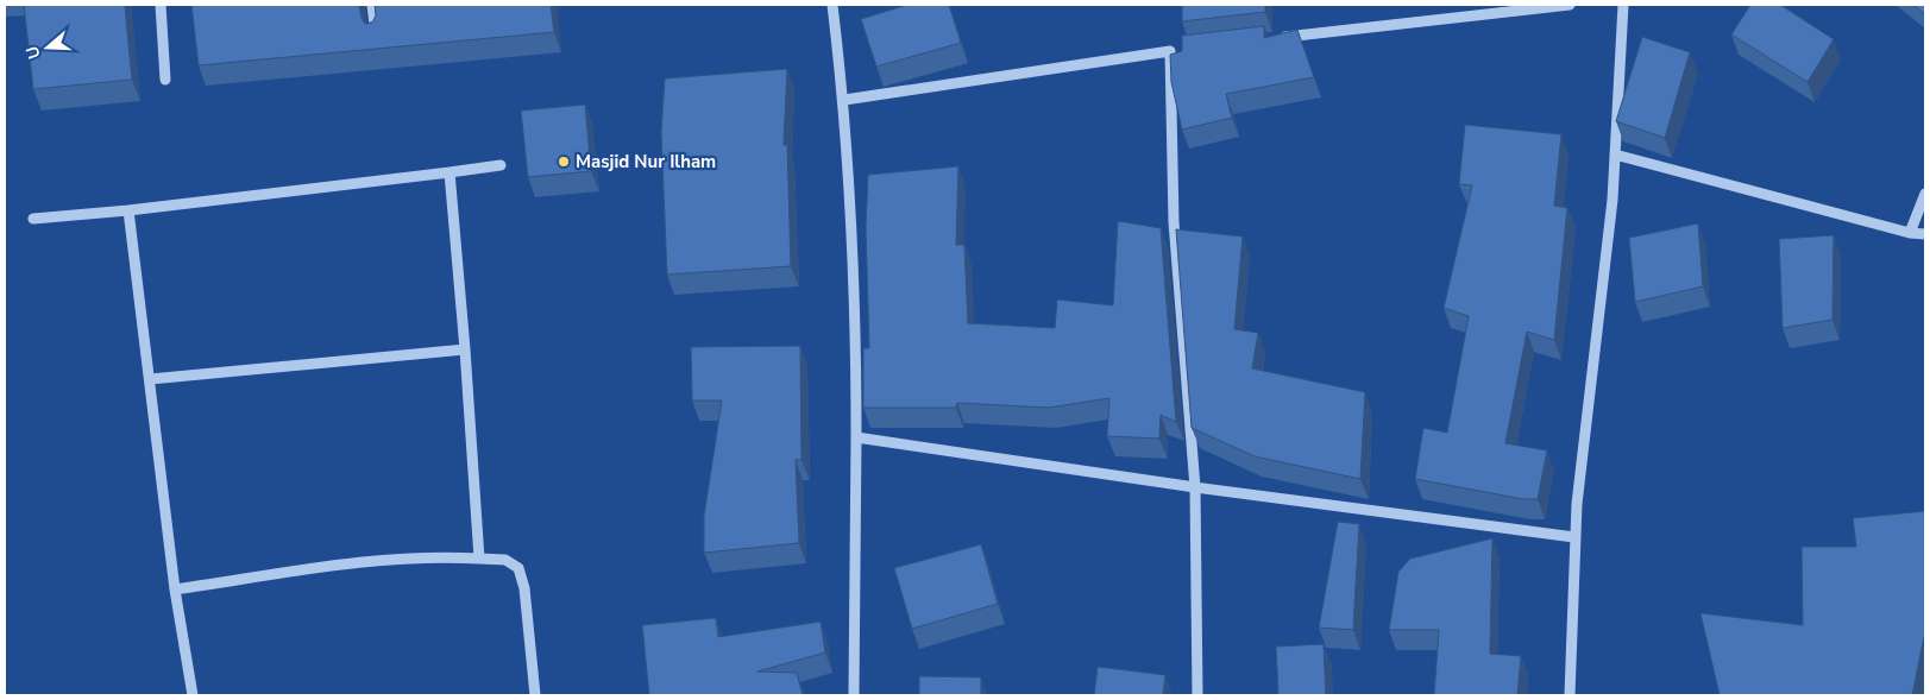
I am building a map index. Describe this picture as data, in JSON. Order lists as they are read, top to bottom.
{
  "places": ["Masjid Nur Ilham"],
  "north": "left"
}
